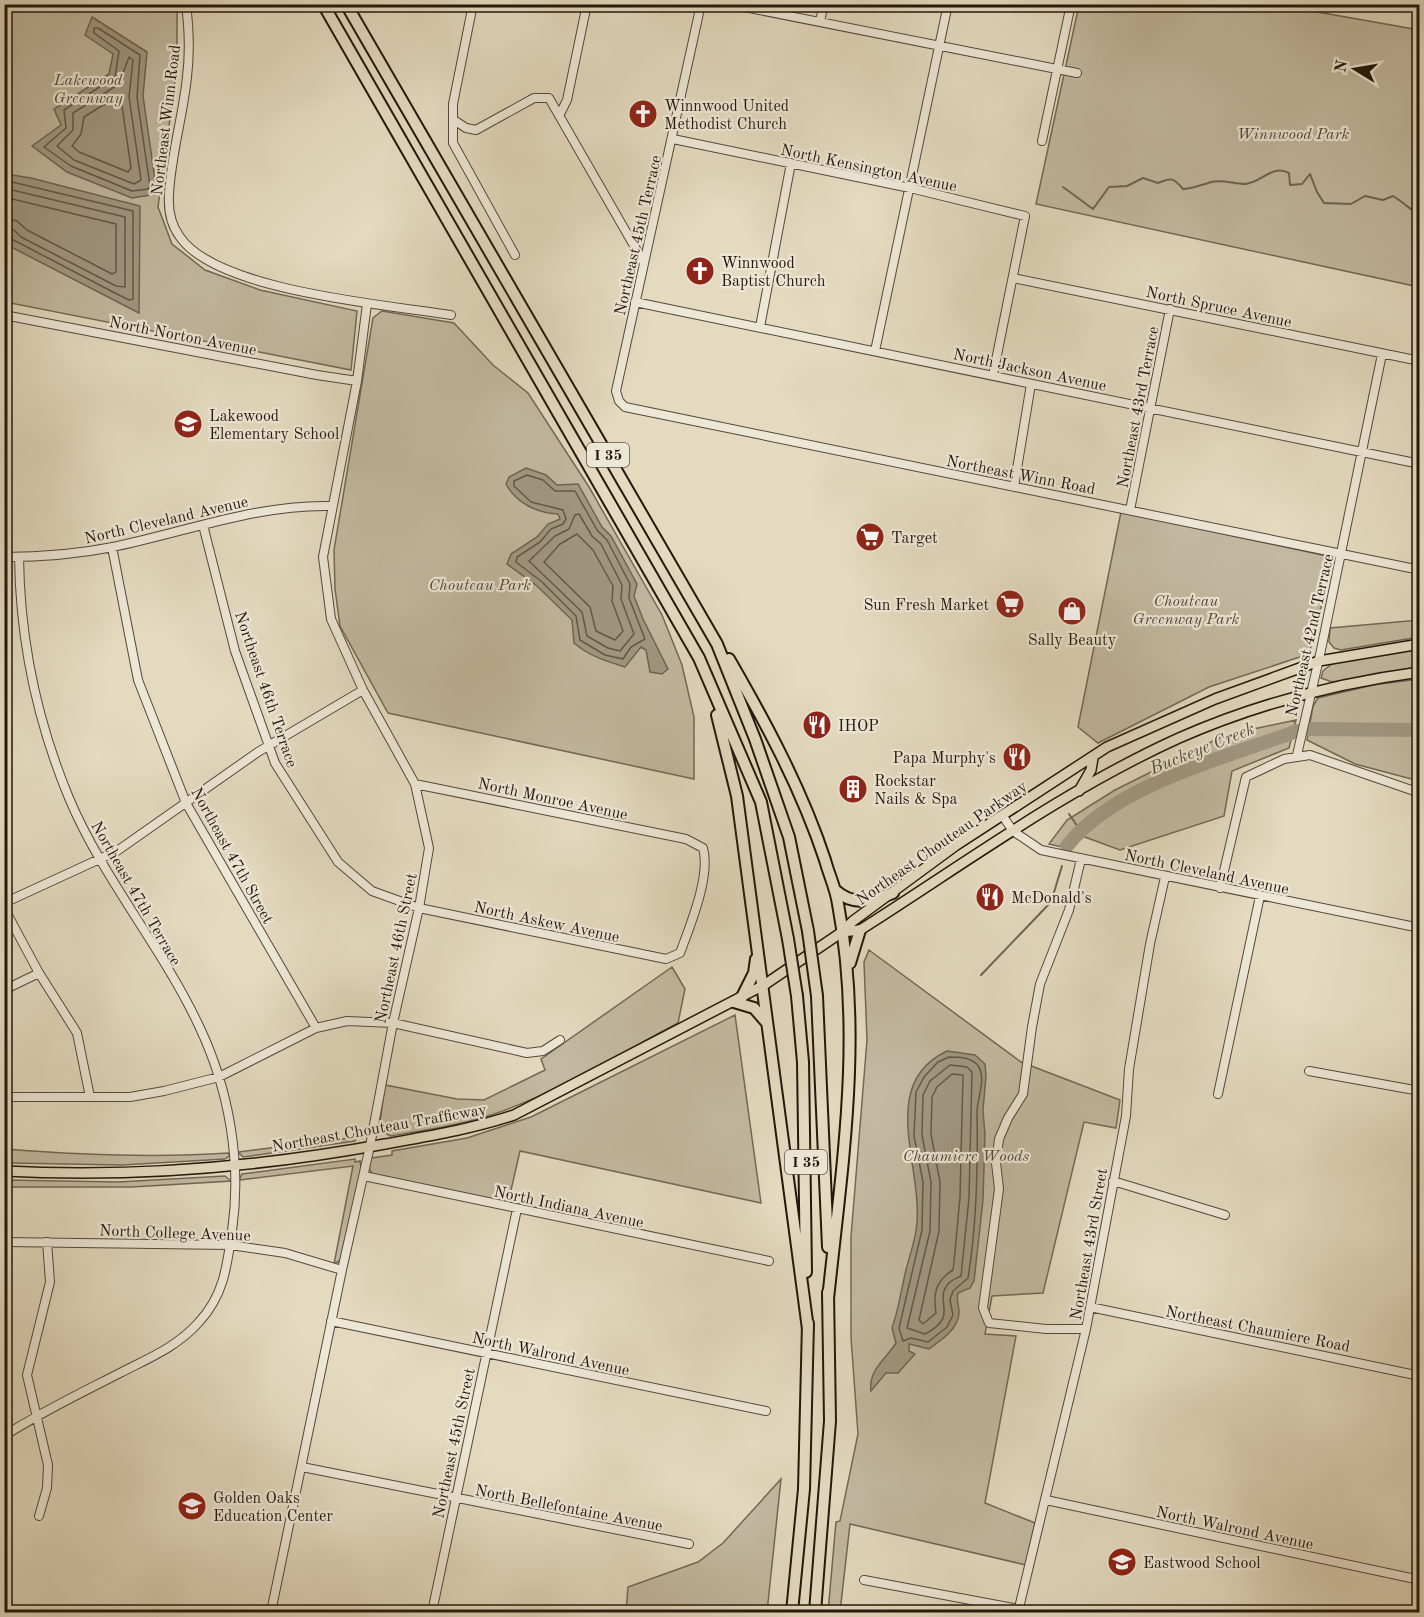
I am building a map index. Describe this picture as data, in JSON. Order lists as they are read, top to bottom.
{
  "streets": {
    "highway": ["I 35"],
    "main road": ["Northeast Chouteau Parkway", "Northeast Chouteau Trafficway"],
    "street": [
      "Northeast Winn Road",
      "North Kensington Avenue",
      "Northeast 45th Terrace",
      "North Spruce Avenue",
      "North Norton Avenue",
      "North Jackson Avenue",
      "Northeast 43rd Terrace",
      "North Cleveland Avenue",
      "Northeast 42nd Terrace",
      "Northeast 46th Terrace",
      "North Monroe Avenue",
      "Northeast 47th Street",
      "Northeast 47th Terrace",
      "North Askew Avenue",
      "Northeast 46th Street",
      "North Indiana Avenue",
      "North College Avenue",
      "Northeast 43rd Street",
      "Northeast Chaumiere Road",
      "North Walrond Avenue",
      "Northeast 45th Street",
      "North Bellefontaine Avenue"
    ]
  },
  "crossings": [
    ["Northeast Winn Road", "Northeast 45th Terrace"],
    ["Northeast Winn Road", "Northeast 43rd Terrace"],
    ["Northeast Winn Road", "Northeast 42nd Terrace"],
    ["Northeast Winn Road", "Northeast 46th Street"],
    ["North Kensington Avenue", "Northeast 45th Terrace"],
    ["North Kensington Avenue", "North Spruce Avenue"],
    ["Northeast 45th Terrace", "North Jackson Avenue"],
    ["North Spruce Avenue", "Northeast 43rd Terrace"],
    ["North Spruce Avenue", "Northeast 42nd Terrace"],
    ["North Norton Avenue", "Northeast 46th Street"],
    ["North Jackson Avenue", "Northeast 43rd Terrace"],
    ["North Jackson Avenue", "Northeast 42nd Terrace"],
    ["North Cleveland Avenue", "Northeast 46th Terrace"],
    ["North Cleveland Avenue", "Northeast Chouteau Parkway"],
    ["North Cleveland Avenue", "Northeast 47th Street"],
    ["North Cleveland Avenue", "Northeast 47th Terrace"],
    ["North Cleveland Avenue", "Northeast 46th Street"],
    ["North Cleveland Avenue", "Northeast 43rd Street"],
    ["Northeast 42nd Terrace", "Northeast Chouteau Parkway"],
    ["Northeast 46th Terrace", "North Askew Avenue"],
    ["Northeast 46th Terrace", "Northeast 46th Street"],
    ["North Monroe Avenue", "North Askew Avenue"],
    ["North Monroe Avenue", "Northeast 46th Street"],
    ["Northeast Chouteau Parkway", "Northeast Chouteau Trafficway"],
    ["Northeast 47th Terrace", "Northeast Chouteau Trafficway"],
    ["Northeast 47th Terrace", "North College Avenue"],
    ["North Askew Avenue", "Northeast 46th Street"],
    ["Northeast 46th Street", "Northeast Chouteau Trafficway"],
    ["Northeast 46th Street", "North Indiana Avenue"],
    ["Northeast 46th Street", "North College Avenue"],
    ["Northeast 46th Street", "North Walrond Avenue"],
    ["Northeast 46th Street", "North Bellefontaine Avenue"],
    ["North Indiana Avenue", "Northeast 45th Street"],
    ["Northeast 43rd Street", "Northeast Chaumiere Road"],
    ["Northeast 43rd Street", "North Walrond Avenue"],
    ["North Walrond Avenue", "Northeast 45th Street"],
    ["Northeast 45th Street", "North Bellefontaine Avenue"]
  ],
  "water": ["Buckeye Creek"],
  "parks": [
    "Lakewood Greenway",
    "Winnwood Park",
    "Chouteau Park",
    "Chouteau Greenway Park",
    "Chaumiere Woods"
  ],
  "places": {
    "church": ["Winnwood United Methodist Church", "Winnwood Baptist Church"],
    "school or university": ["Lakewood Elementary School", "Golden Oaks Education Center", "Eastwood School"],
    "supermarket": ["Target", "Sun Fresh Market"],
    "shop": ["Sally Beauty"],
    "restaurant": ["IHOP", "Papa Murphy's", "McDonald's"],
    "building": ["Rockstar Nails & Spa"]
  },
  "north": "left"
}
